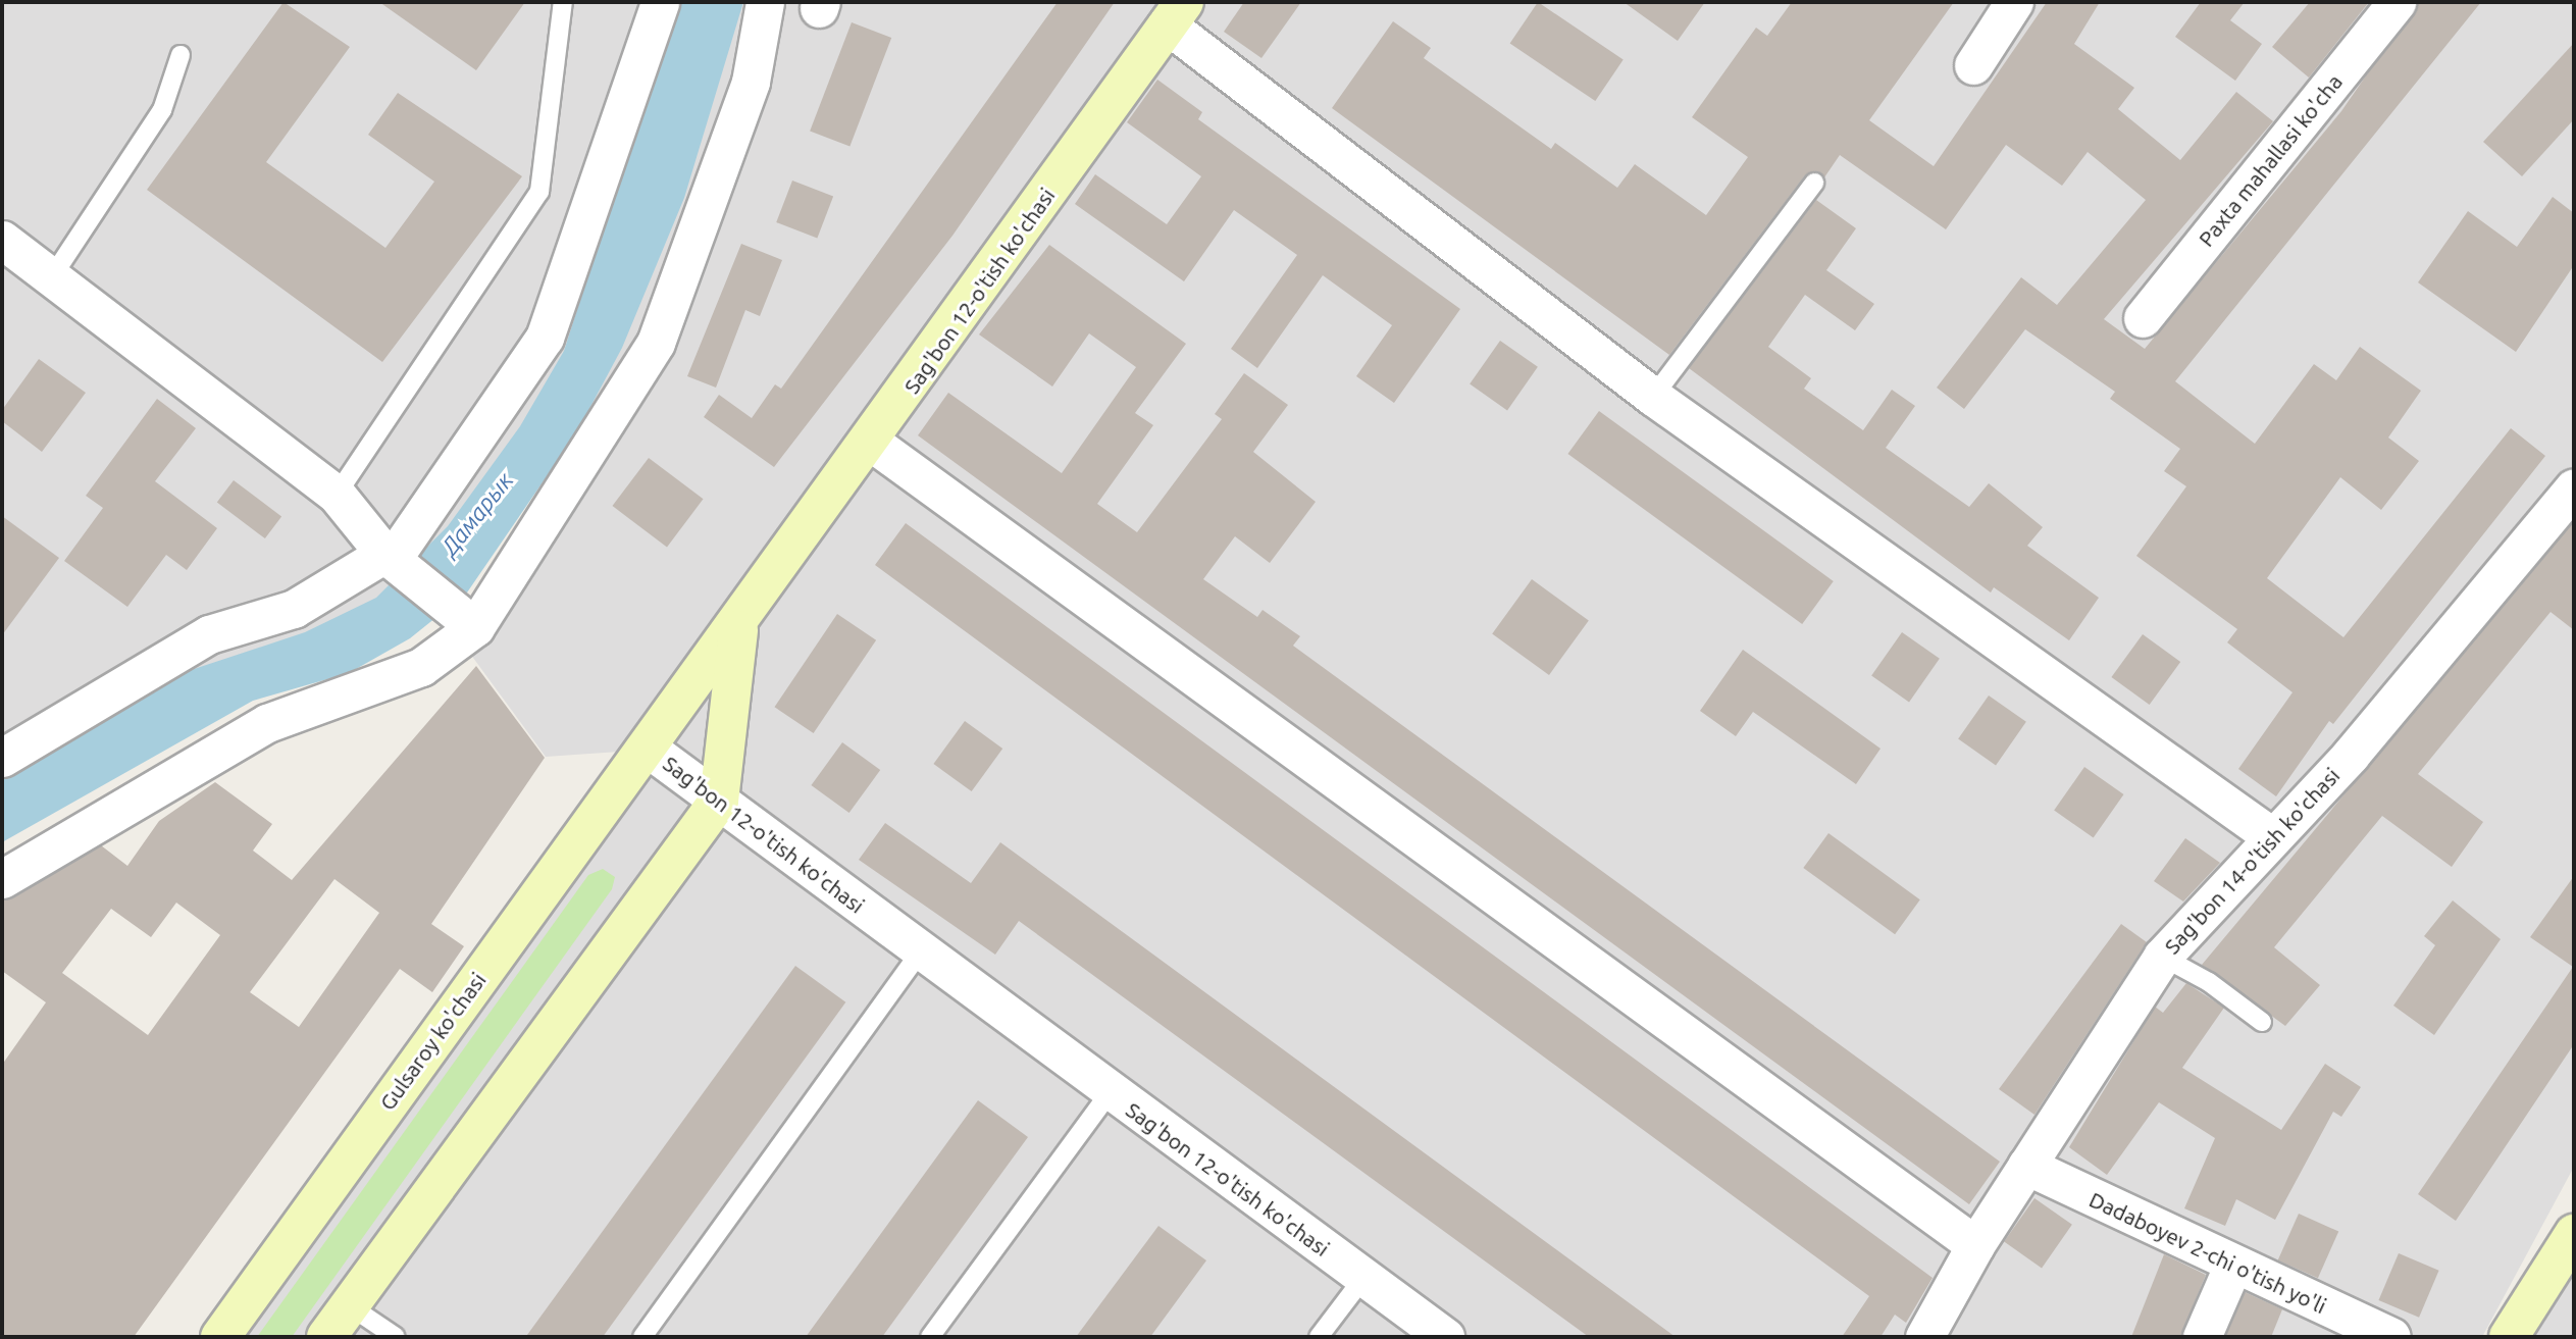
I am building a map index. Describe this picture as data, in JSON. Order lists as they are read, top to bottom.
{
  "streets": {
    "main road": ["Sag'bon 12-o'tish ko'chasi", "Gulsaroy ko'chasi"],
    "street": ["Paxta mahallasi ko'cha", "Sag'bon 14-o'tish ko'chasi", "Dadaboyev 2-chi o'tish yo'li"]
  },
  "crossings": [
    ["Sag'bon 12-o'tish ko'chasi", "Gulsaroy ko'chasi"],
    ["Sag'bon 14-o'tish ko'chasi", "Dadaboyev 2-chi o'tish yo'li"]
  ],
  "water": ["Дамарык"]
}
